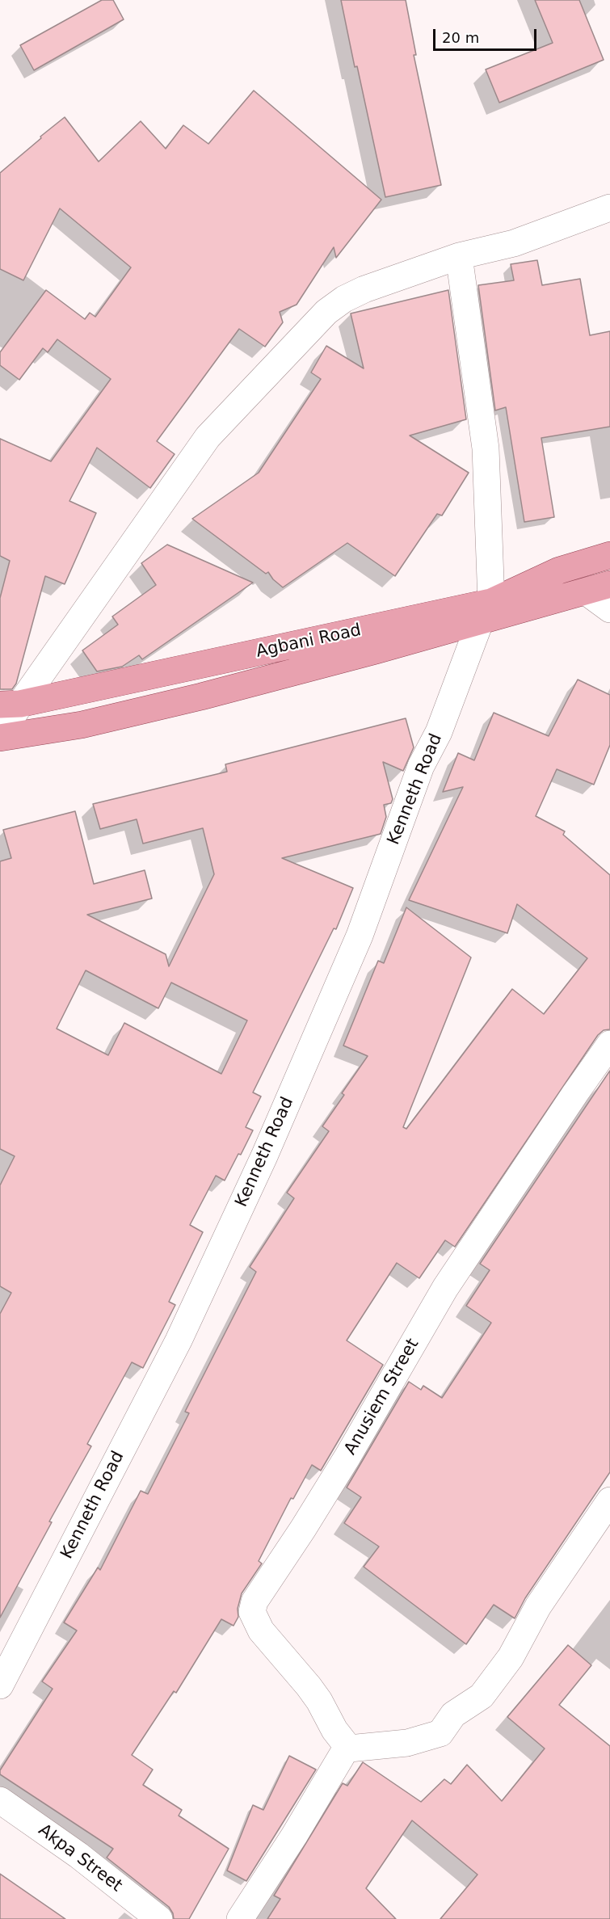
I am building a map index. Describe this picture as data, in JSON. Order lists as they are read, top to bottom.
{
  "streets": {
    "main road": ["Agbani Road"],
    "street": ["Kenneth Road", "Anusiem Street", "Akpa Street"]
  },
  "crossings": [
    ["Agbani Road", "Kenneth Road"]
  ],
  "scale_bar": "20 m"
}
